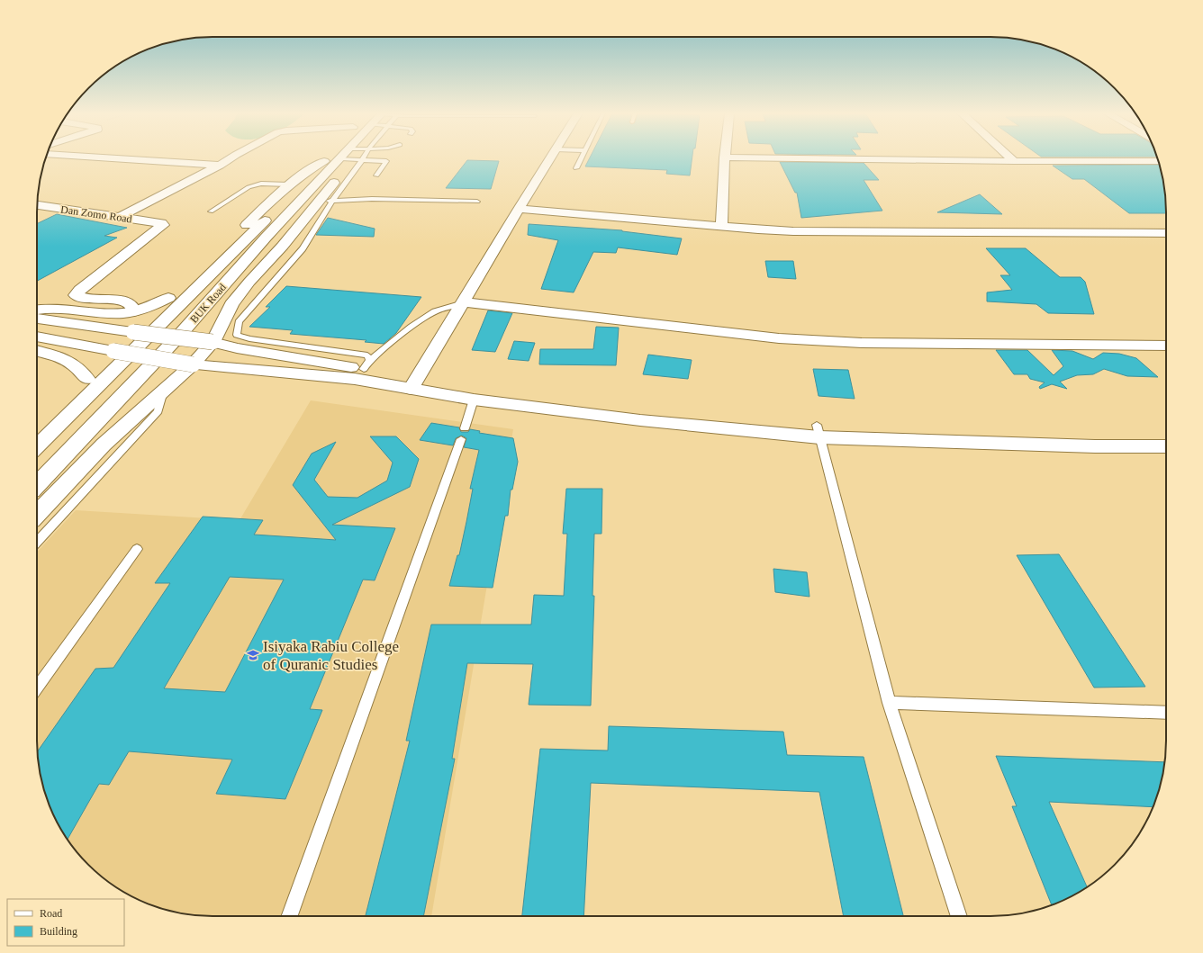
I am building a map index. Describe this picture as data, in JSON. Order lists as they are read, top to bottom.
{
  "streets": {
    "main road": ["Dan Zomo Road", "BUK Road"]
  },
  "places": {
    "school or university": ["Isiyaka Rabiu College of Quranic Studies"]
  },
  "legend": ["Road", "Building"]
}
